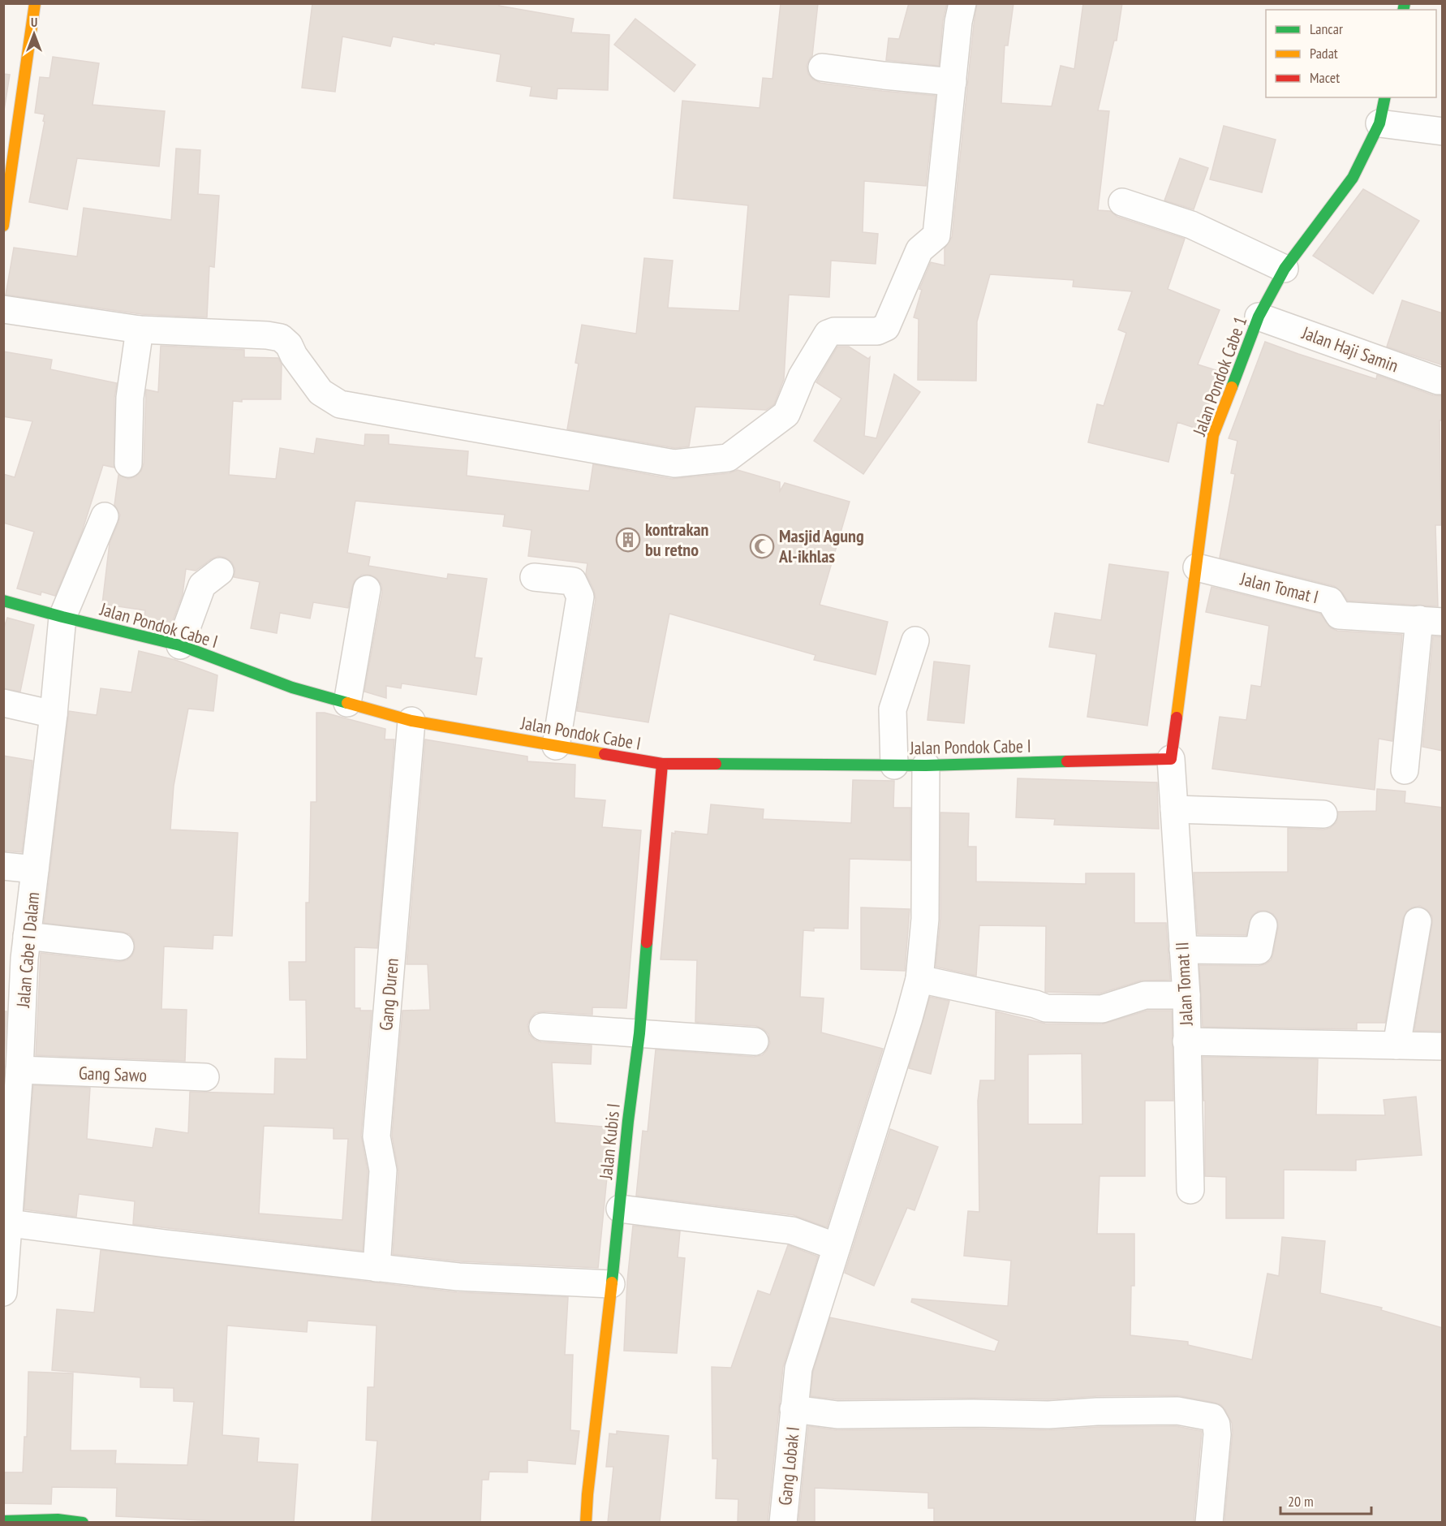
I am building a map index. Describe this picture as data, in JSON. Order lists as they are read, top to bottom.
{
  "streets": {
    "street": [
      "Jalan Haji Samin",
      "Jalan Pondok Cabe 1",
      "Jalan Tomat I",
      "Jalan Pondok Cabe I",
      "Jalan Cabe I Dalam",
      "Jalan Tomat II",
      "Gang Duren",
      "Gang Sawo",
      "Jalan Kubis I",
      "Gang Lobak I"
    ]
  },
  "crossings": [
    ["Jalan Haji Samin", "Jalan Pondok Cabe 1"],
    ["Jalan Pondok Cabe 1", "Jalan Tomat I"],
    ["Jalan Pondok Cabe 1", "Jalan Pondok Cabe I"],
    ["Jalan Pondok Cabe 1", "Jalan Tomat II"],
    ["Jalan Pondok Cabe I", "Jalan Cabe I Dalam"],
    ["Jalan Pondok Cabe I", "Jalan Tomat II"],
    ["Jalan Pondok Cabe I", "Gang Duren"],
    ["Jalan Pondok Cabe I", "Jalan Kubis I"],
    ["Jalan Pondok Cabe I", "Gang Lobak I"],
    ["Jalan Cabe I Dalam", "Gang Sawo"]
  ],
  "places": {
    "building": ["kontrakan bu retno"],
    "mosque": ["Masjid Agung Al-ikhlas"]
  },
  "legend": ["Lancar", "Padat", "Macet"],
  "scale_bar": "20 m",
  "north": "top"
}
